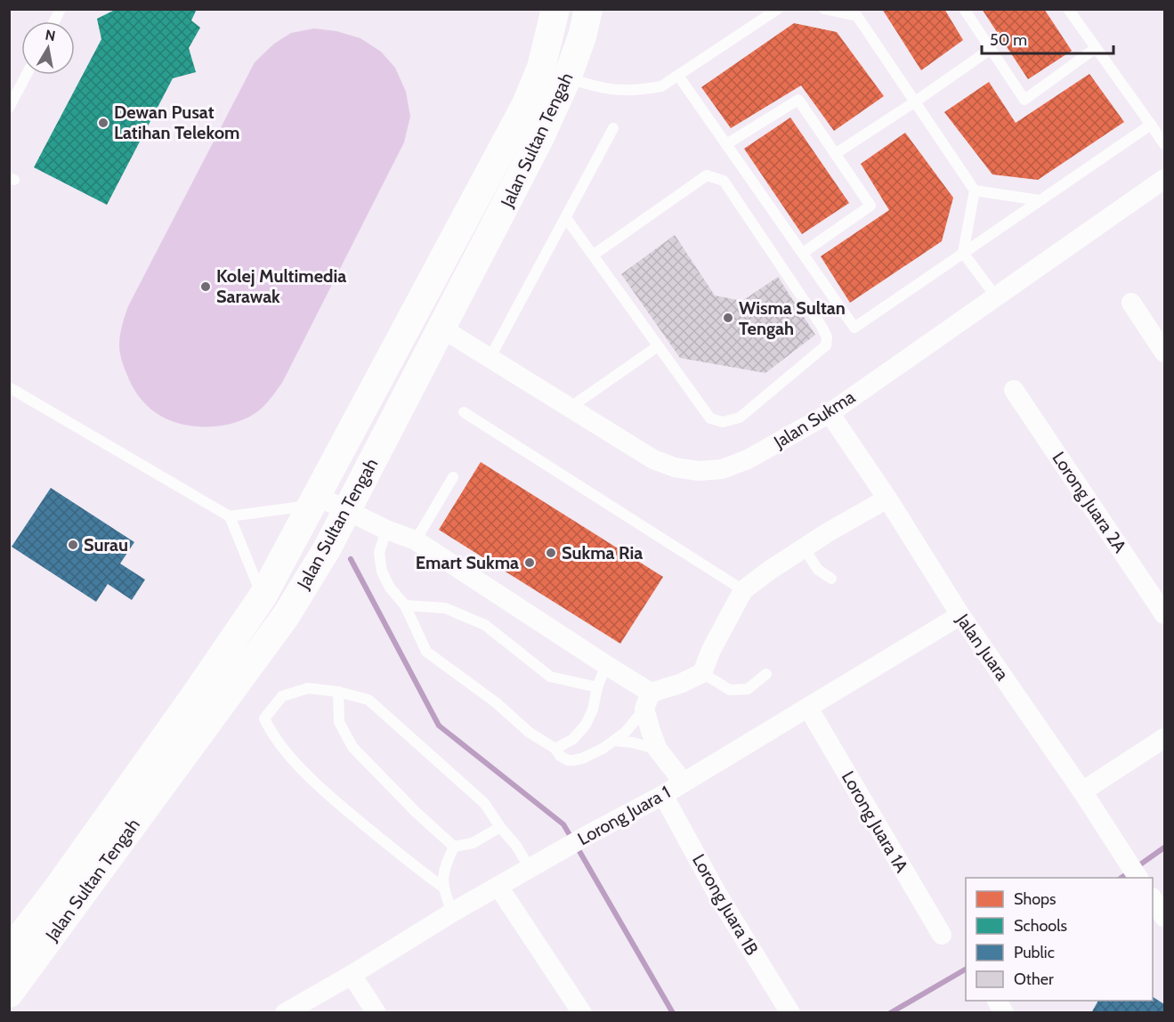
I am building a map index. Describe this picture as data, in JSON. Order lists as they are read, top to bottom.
{
  "streets": {
    "main road": ["Jalan Sultan Tengah"],
    "street": [
      "Jalan Sukma",
      "Lorong Juara 2A",
      "Jalan Juara",
      "Lorong Juara 1",
      "Lorong Juara 1A",
      "Lorong Juara 1B"
    ]
  },
  "crossings": [
    ["Jalan Sultan Tengah", "Jalan Sukma"],
    ["Jalan Sukma", "Jalan Juara"],
    ["Jalan Juara", "Lorong Juara 1"],
    ["Lorong Juara 1", "Lorong Juara 1A"],
    ["Lorong Juara 1", "Lorong Juara 1B"]
  ],
  "places": [
    "Dewan Pusat Latihan Telekom",
    "Kolej Multimedia Sarawak",
    "Wisma Sultan Tengah",
    "Surau",
    "Sukma Ria",
    "Emart Sukma"
  ],
  "legend": [
    "Shops",
    "Schools",
    "Public",
    "Other"
  ],
  "scale_bar": "50 m",
  "north": "top"
}
